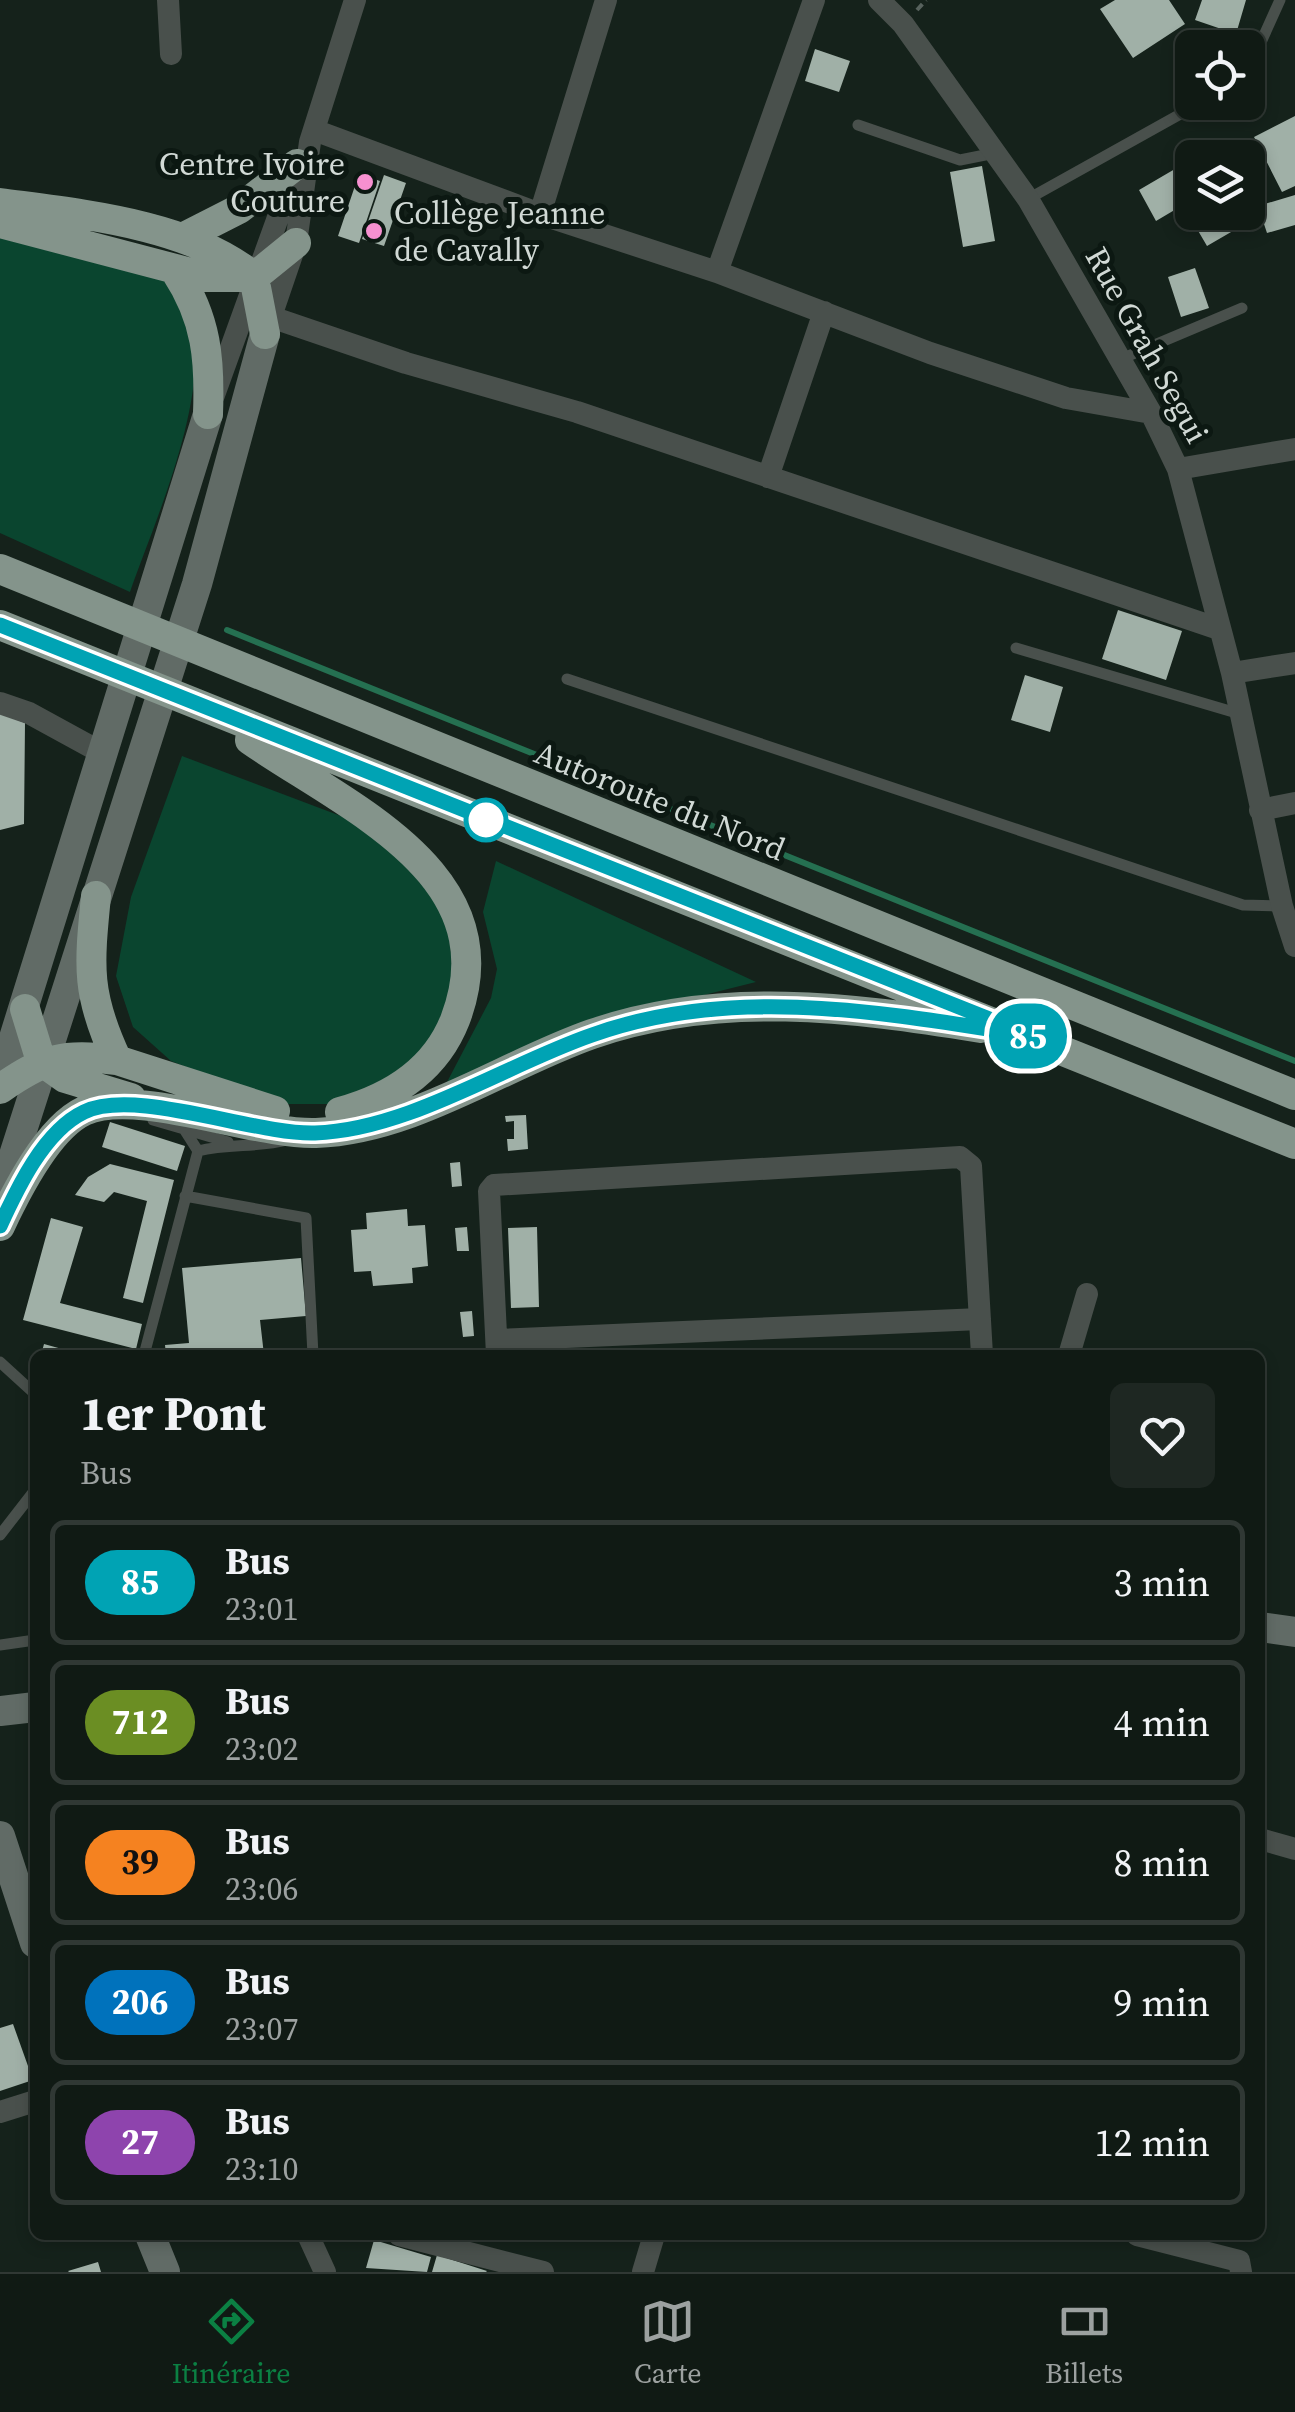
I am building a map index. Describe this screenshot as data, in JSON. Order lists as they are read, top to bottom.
{
  "streets": {
    "highway": ["Autoroute du Nord"],
    "street": ["Rue Grah Segui"]
  },
  "places": ["Centre Ivoire Couture", "Collège Jeanne de Cavally"],
  "lines": ["bus line 85"],
  "page": {
    "on_map": "85",
    "heading": ["1er Pont", "Bus"],
    "list": [
      {
        "mark": "85",
        "name": "Bus",
        "note": "23:01",
        "value": "3 min"
      },
      {
        "mark": "712",
        "name": "Bus",
        "note": "23:02",
        "value": "4 min"
      },
      {
        "mark": "39",
        "name": "Bus",
        "note": "23:06",
        "value": "8 min"
      },
      {
        "mark": "206",
        "name": "Bus",
        "note": "23:07",
        "value": "9 min"
      },
      {
        "mark": "27",
        "name": "Bus",
        "note": "23:10",
        "value": "12 min"
      }
    ],
    "tabs": ["Itinéraire", "Carte", "Billets"]
  }
}
